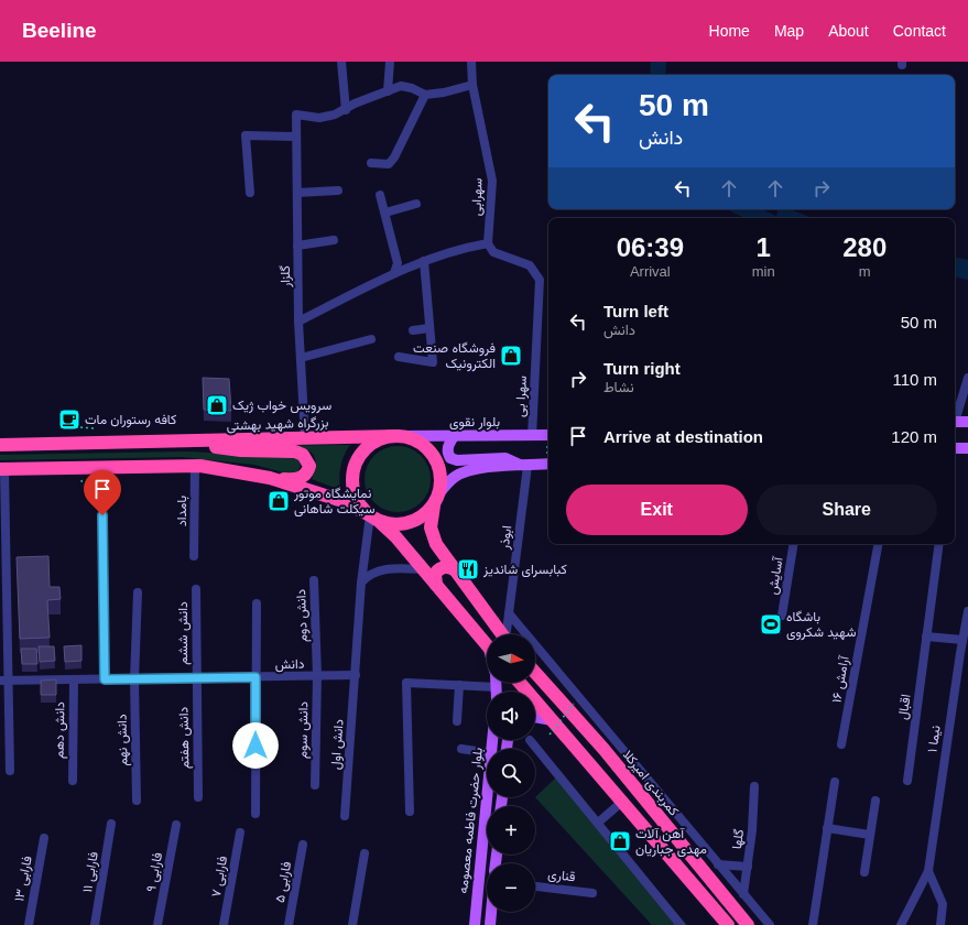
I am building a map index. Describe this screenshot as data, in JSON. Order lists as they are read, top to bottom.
{
  "streets": {
    "highway": ["بزرگراه شهید بهشتی", "کمربندی امیرکلا"],
    "main road": ["بلوار نقوی", "بلوار حضرت فاطمه معصومه"],
    "street": [
      "سهرابی",
      "گلزار",
      "سهرا بی",
      "بامداد",
      "ابوذر",
      "آسایش",
      "دانش دوم",
      "دانش ششم",
      "دانش",
      "آرامش ۱۶",
      "اقبال",
      "دانش دهم",
      "دانش سوم",
      "دانش هفتم",
      "نیما ۱",
      "دانش نهم",
      "دانش اول",
      "گلها",
      "فارابی ۱۱",
      "فارابی ۹",
      "قناری",
      "فارابی ۷",
      "فارابی ۱۳",
      "فارابی ۵"
    ]
  },
  "crossings": [
    ["سهرابی", "سهرا بی"],
    ["گلزار", "بزرگراه شهید بهشتی"],
    ["سهرا بی", "بلوار نقوی"],
    ["بلوار نقوی", "بزرگراه شهید بهشتی"],
    ["دانش دوم", "دانش"],
    ["دانش دوم", "دانش سوم"],
    ["دانش ششم", "دانش"],
    ["دانش ششم", "دانش هفتم"],
    ["دانش", "دانش دهم"],
    ["دانش", "دانش سوم"],
    ["دانش", "دانش هفتم"],
    ["دانش", "دانش نهم"],
    ["دانش", "دانش اول"]
  ],
  "places": {
    "shop": [
      "فروشگاه صنعت الکترونیک",
      "سرویس خواب ژیک",
      "نمایشگاه موتور سیکلت شاهانی",
      "آهن آلات مهدی جباریان"
    ],
    "cafe": ["کافه رستوران مات"],
    "restaurant": ["کبابسرای شاندیز"],
    "sports": ["باشگاه شهید شکروی"]
  },
  "north": "right",
  "page": {
    "header": "Beeline",
    "nav": [
      "Home",
      "Map",
      "About",
      "Contact"
    ],
    "turn": ["50 m", "دانش"],
    "eta": [
      "06:39",
      "Arrival",
      "1",
      "min",
      "280",
      "m"
    ],
    "list": [
      {
        "name": "Turn left",
        "note": "دانش",
        "value": "50 m"
      },
      {
        "name": "Turn right",
        "note": "نشاط",
        "value": "110 m"
      },
      {
        "name": "Arrive at destination",
        "value": "120 m"
      }
    ],
    "buttons": ["Exit", "Share"],
    "map_buttons": ["+", "−"]
  }
}
